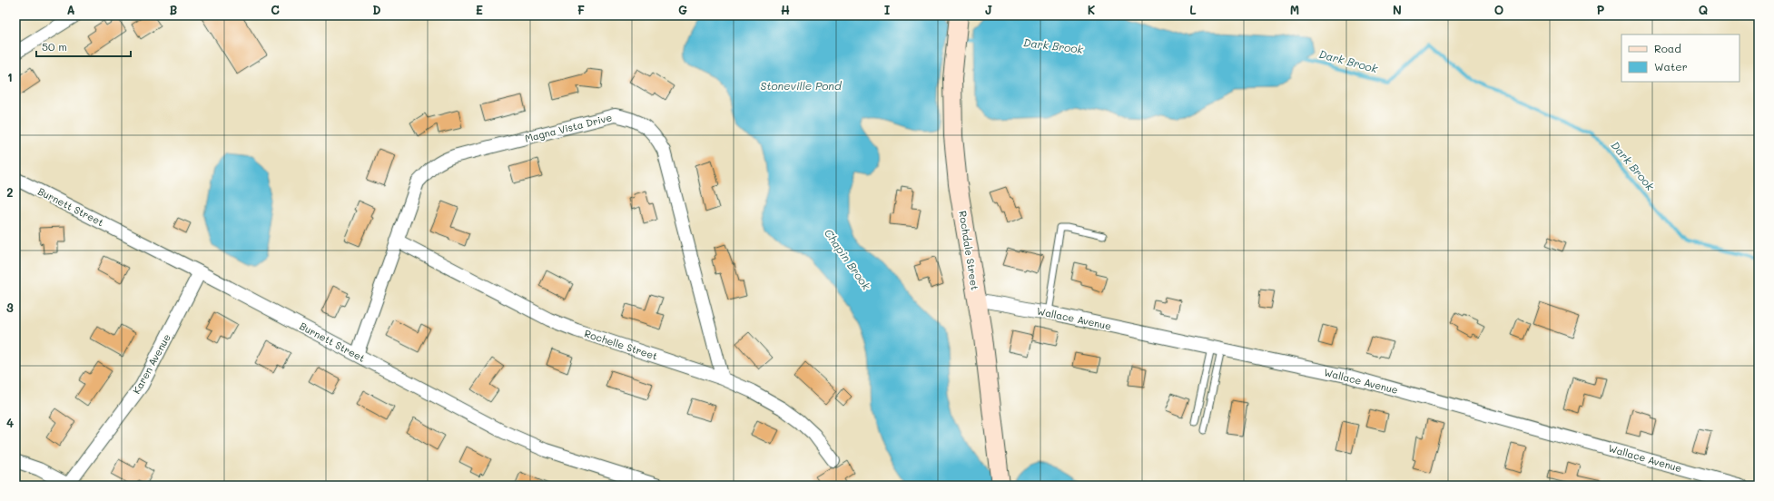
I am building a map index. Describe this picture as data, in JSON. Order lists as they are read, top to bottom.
{
  "streets": {
    "street": [
      "Magna Vista Drive",
      "Burnett Street",
      "Rochdale Street",
      "Wallace Avenue",
      "Rochelle Street",
      "Karen Avenue"
    ]
  },
  "crossings": [
    ["Magna Vista Drive", "Burnett Street"],
    ["Magna Vista Drive", "Rochelle Street"],
    ["Burnett Street", "Karen Avenue"],
    ["Rochdale Street", "Wallace Avenue"]
  ],
  "water": ["Dark Brook", "Stoneville Pond", "Chapin Brook"],
  "legend": ["Road", "Water"],
  "scale_bar": "50 m",
  "grid": {
    "columns": [
      "A",
      "B",
      "C",
      "D",
      "E",
      "F",
      "G",
      "H",
      "I",
      "J",
      "K",
      "L",
      "M",
      "N",
      "O",
      "P",
      "Q"
    ],
    "rows": [
      "1",
      "2",
      "3",
      "4"
    ]
  }
}
